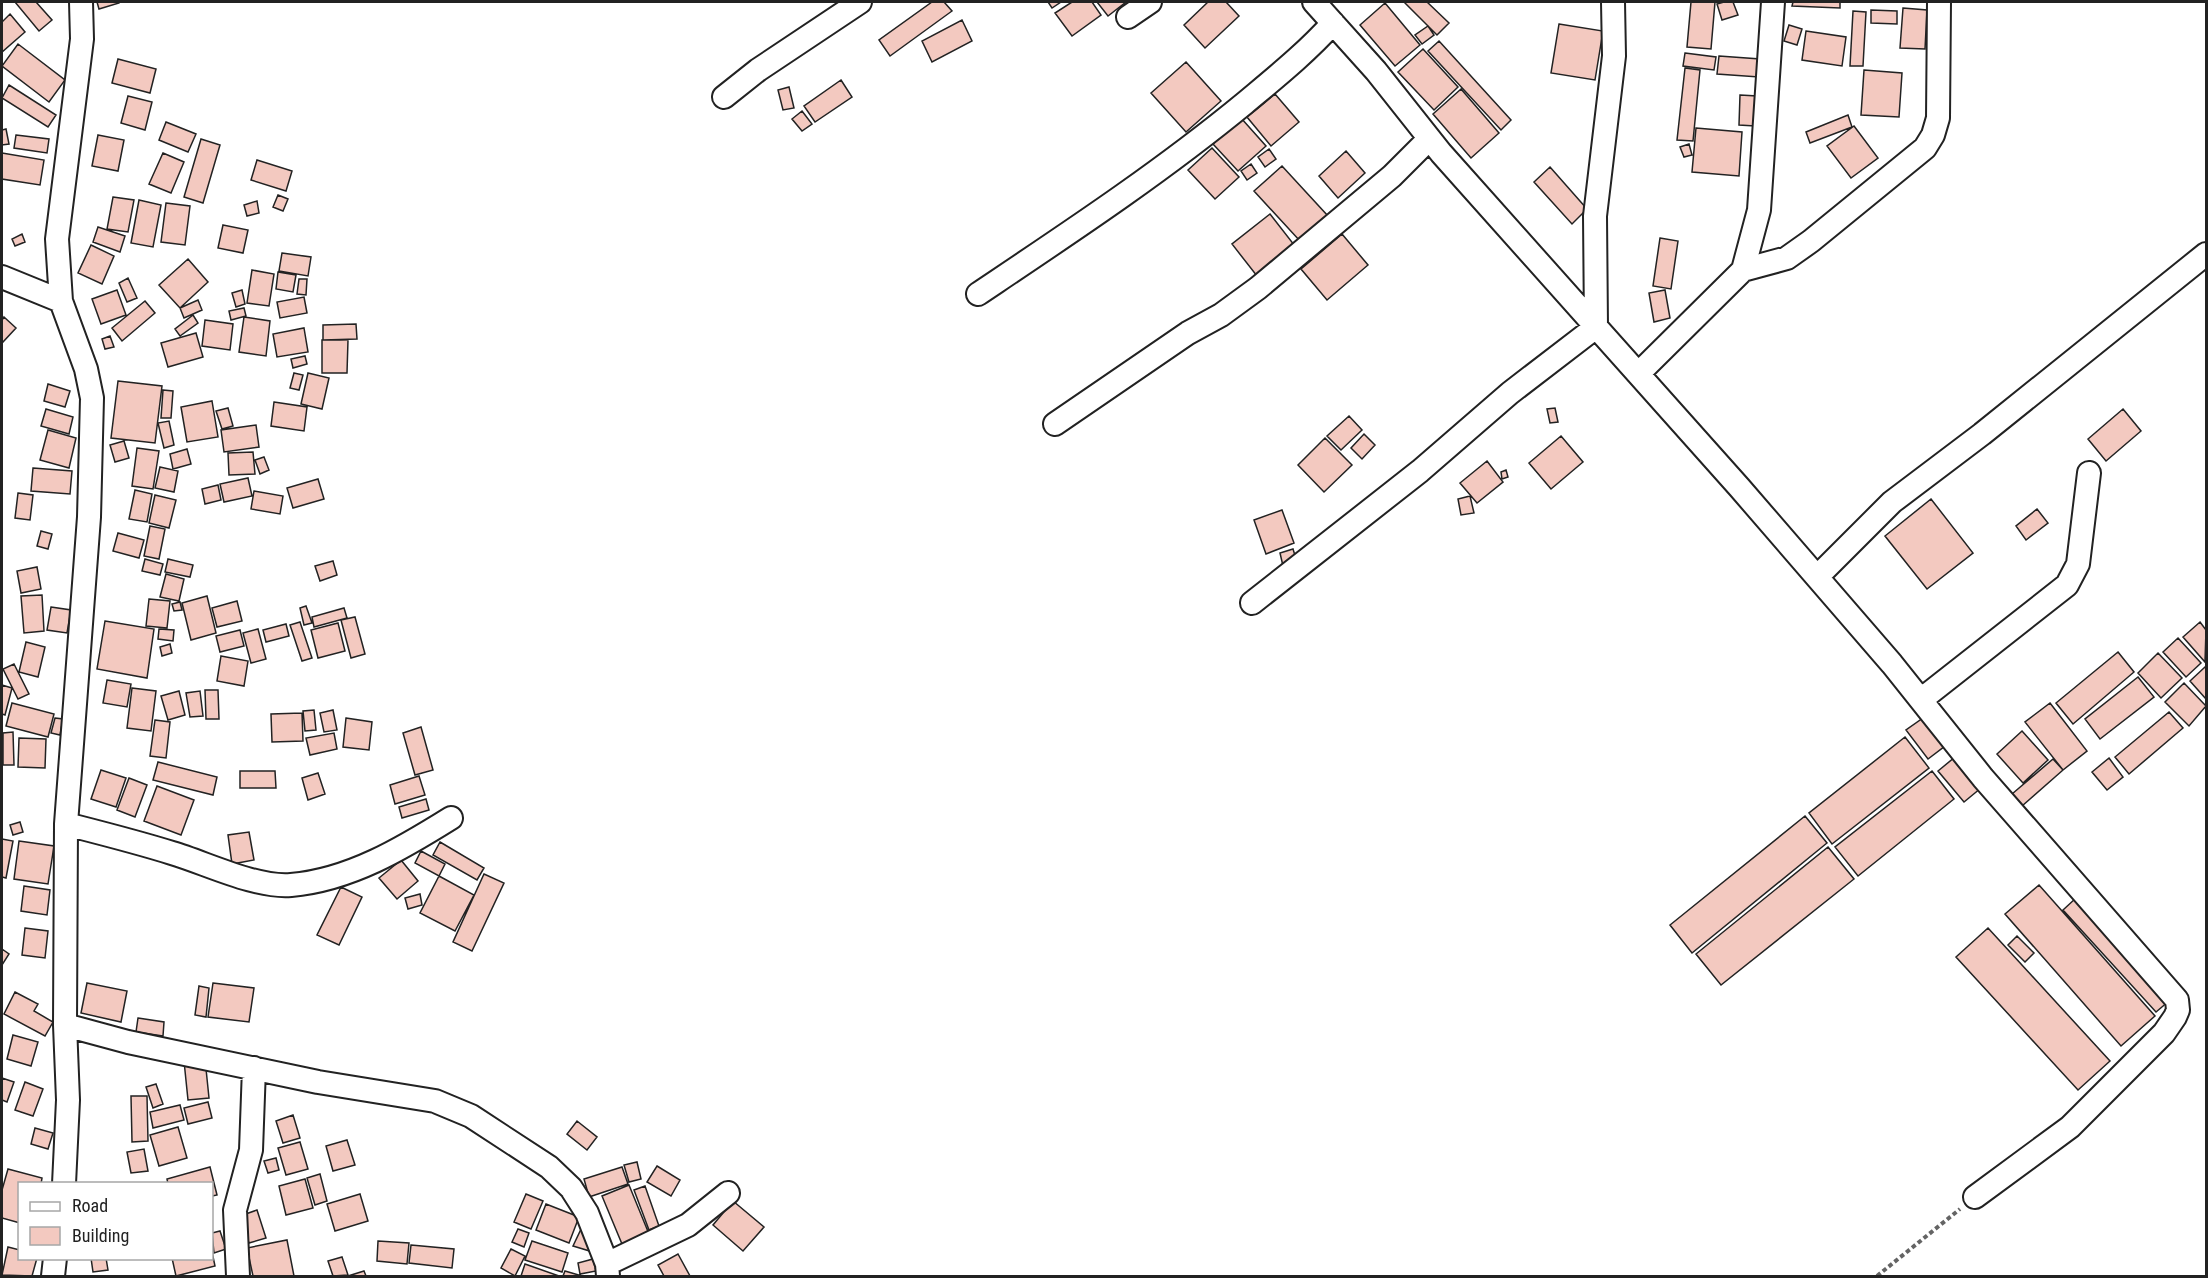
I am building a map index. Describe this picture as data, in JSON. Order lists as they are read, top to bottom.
{
  "legend": ["Road", "Building"]
}
